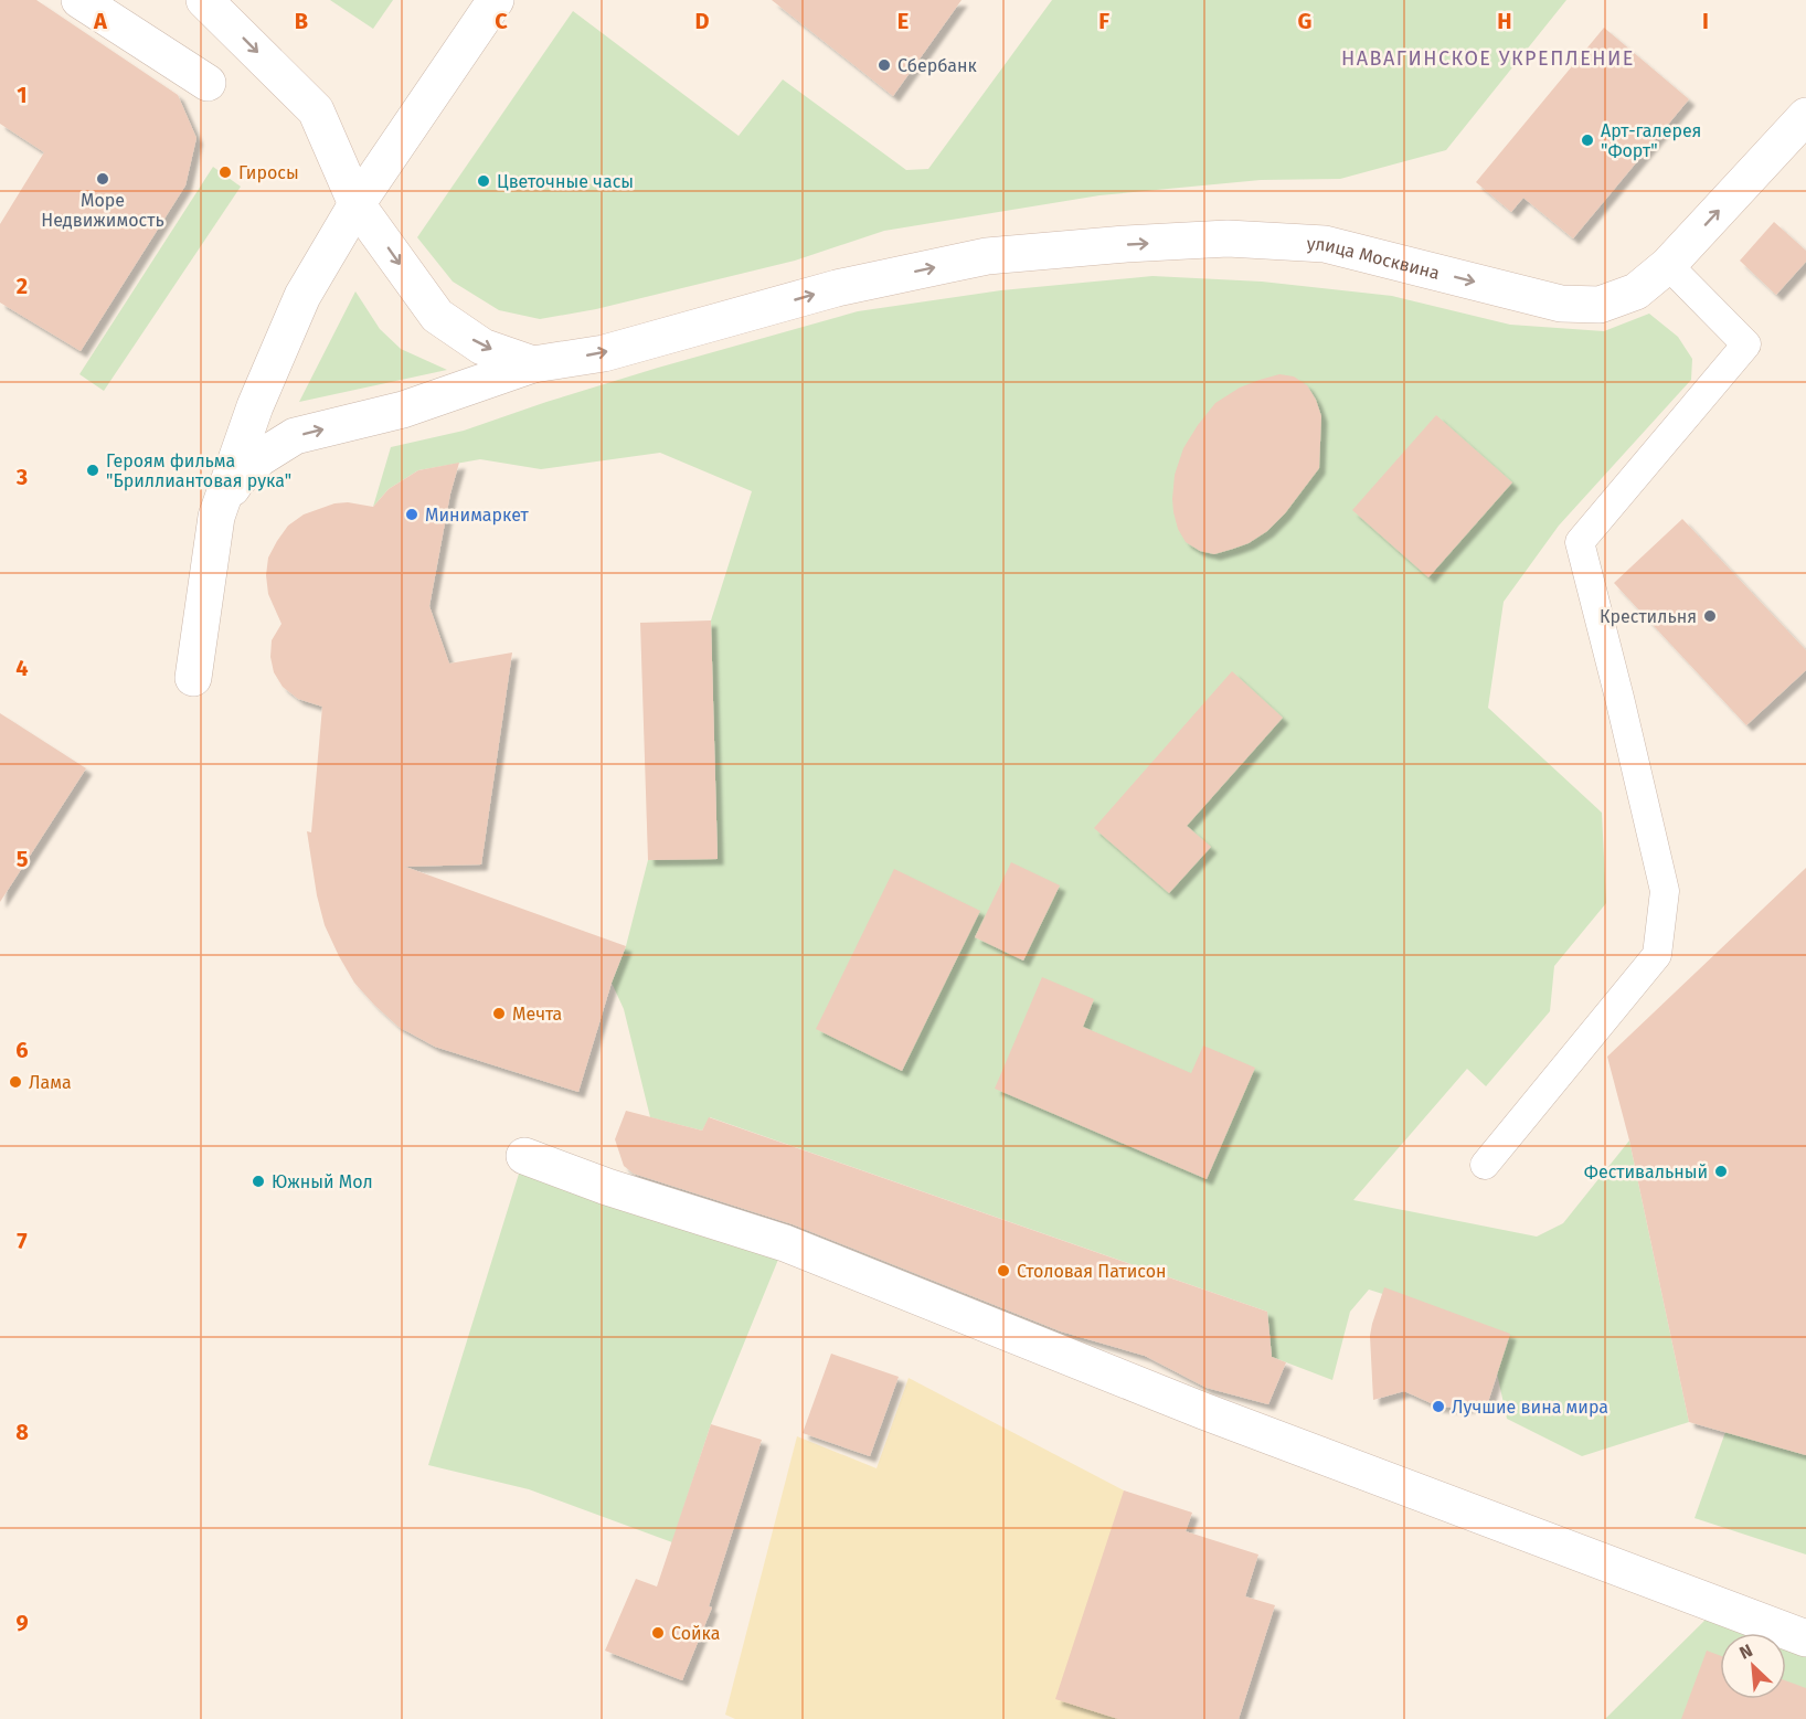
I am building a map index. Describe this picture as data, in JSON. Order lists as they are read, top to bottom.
{
  "streets": {
    "street": ["улица Москвина"]
  },
  "one_way": ["улица Москвина"],
  "districts": ["НАВАГИНСКОЕ УКРЕПЛЕНИЕ"],
  "places": [
    "Сбербанк",
    "Арт-галерея \"Форт\"",
    "Гиросы",
    "Море Недвижимость",
    "Цветочные часы",
    "Героям фильма \"Бриллиантовая рука\"",
    "Минимаркет",
    "Крестильня",
    "Мечта",
    "Лама",
    "Фестивальный",
    "Южный Мол",
    "Столовая Патисон",
    "Лучшие вина мира",
    "Сойка"
  ],
  "north": "top left",
  "grid": {
    "columns": [
      "A",
      "B",
      "C",
      "D",
      "E",
      "F",
      "G",
      "H",
      "I"
    ],
    "rows": [
      "1",
      "2",
      "3",
      "4",
      "5",
      "6",
      "7",
      "8",
      "9"
    ]
  }
}
